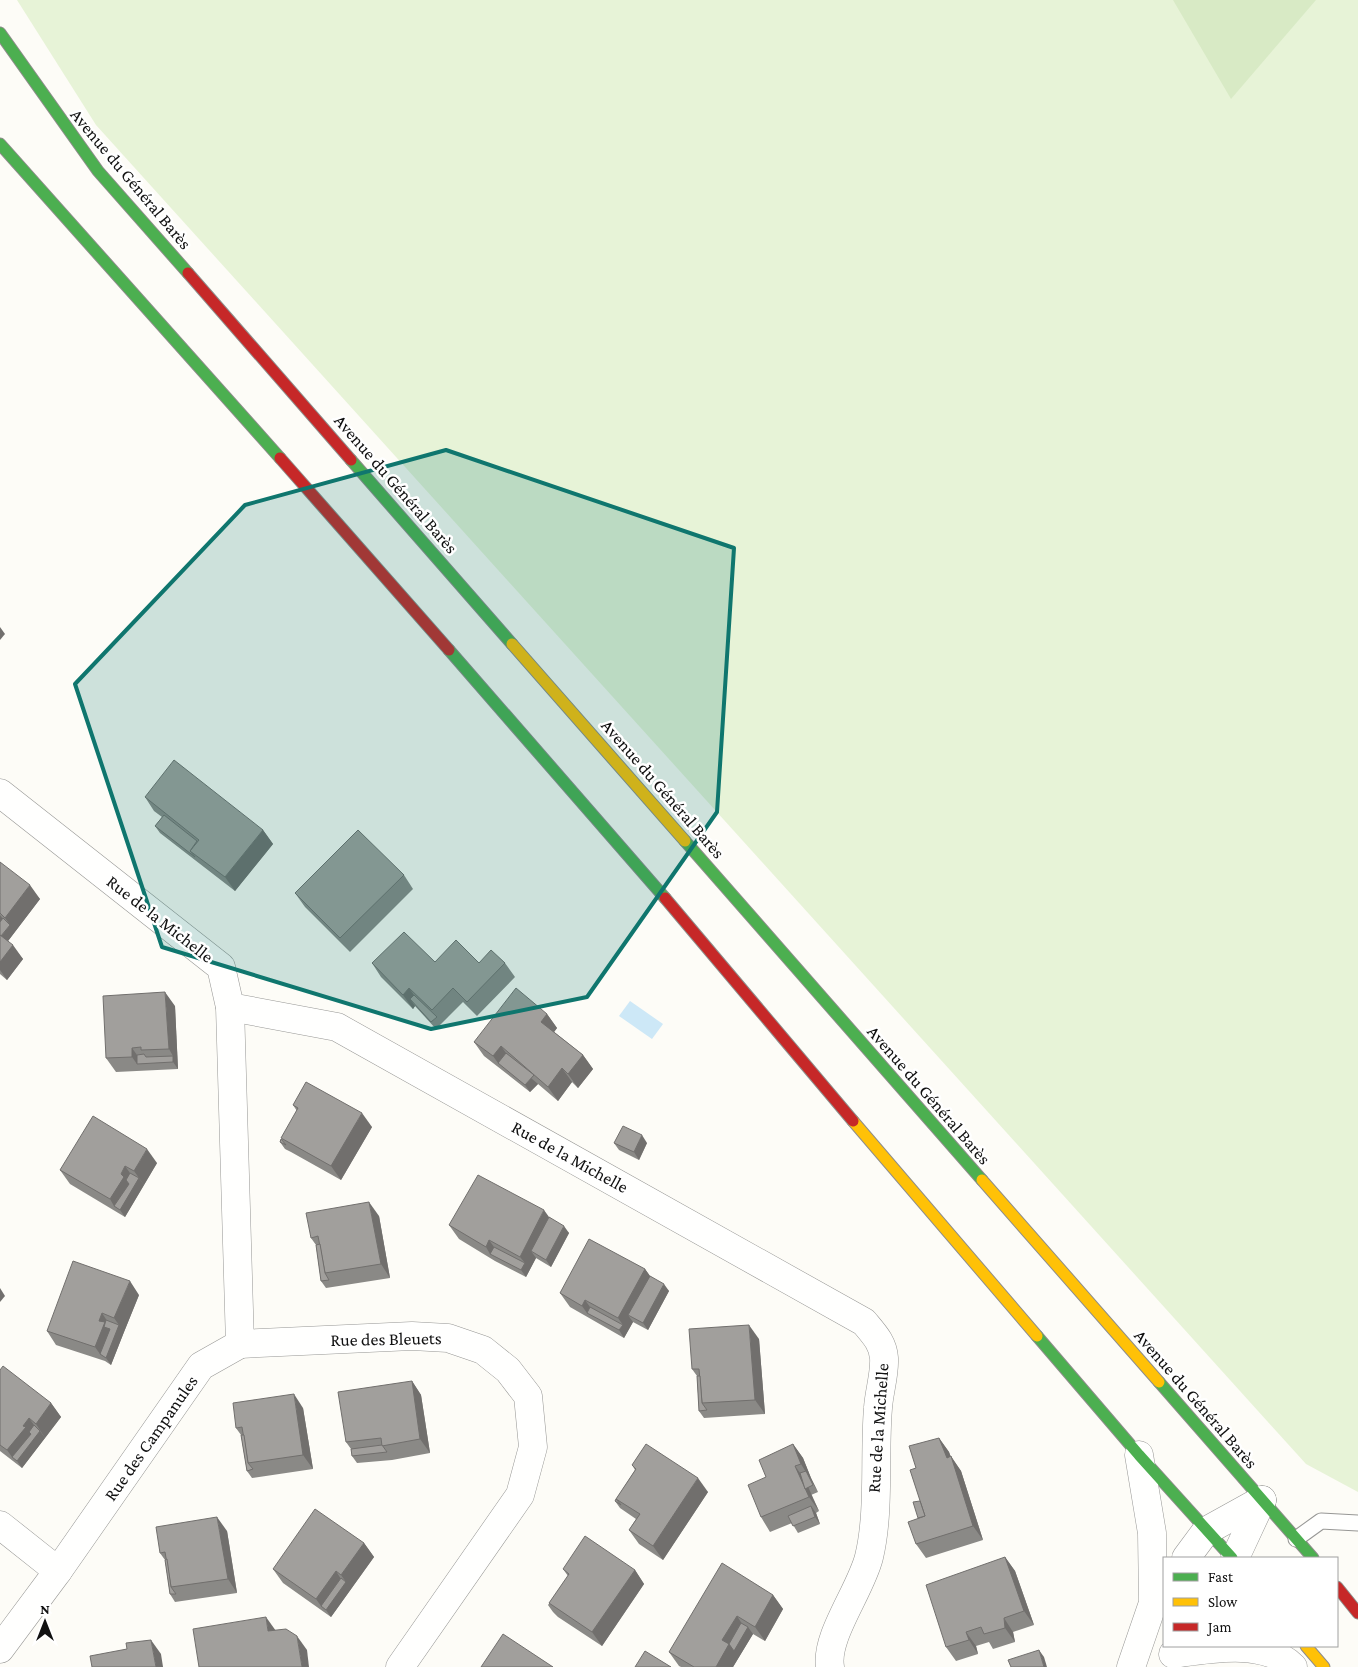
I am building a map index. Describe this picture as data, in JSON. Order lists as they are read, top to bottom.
{
  "streets": {
    "main road": ["Avenue du Général Barès"],
    "street": ["Rue de la Michelle", "Rue des Bleuets", "Rue des Campanules"]
  },
  "crossings": [
    ["Rue des Bleuets", "Rue des Campanules"]
  ],
  "legend": ["Fast", "Slow", "Jam"],
  "north": "top"
}
